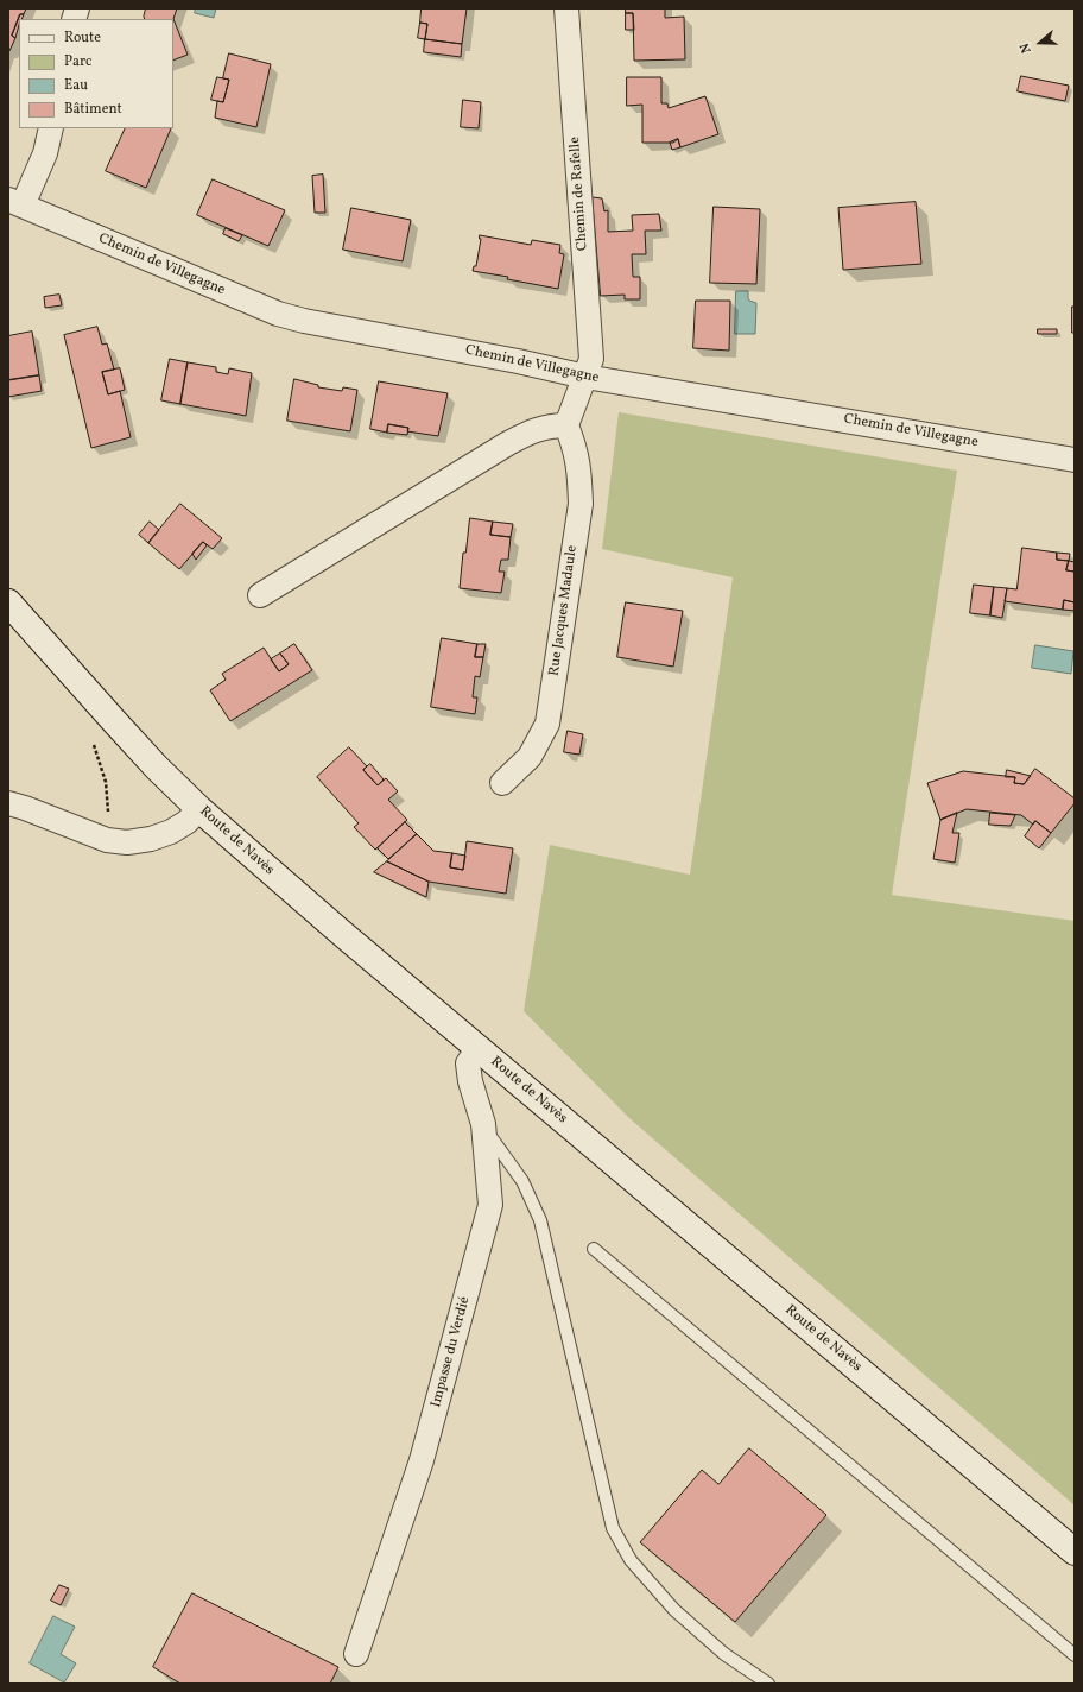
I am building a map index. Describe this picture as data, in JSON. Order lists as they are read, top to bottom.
{
  "streets": {
    "main road": ["Route de Navès"],
    "street": [
      "Chemin de Rafelle",
      "Chemin de Villegagne",
      "Rue Jacques Madaule",
      "Impasse du Verdié"
    ]
  },
  "crossings": [
    ["Chemin de Rafelle", "Chemin de Villegagne"],
    ["Route de Navès", "Impasse du Verdié"]
  ],
  "legend": [
    "Route",
    "Parc",
    "Eau",
    "Bâtiment"
  ],
  "north": "left"
}
